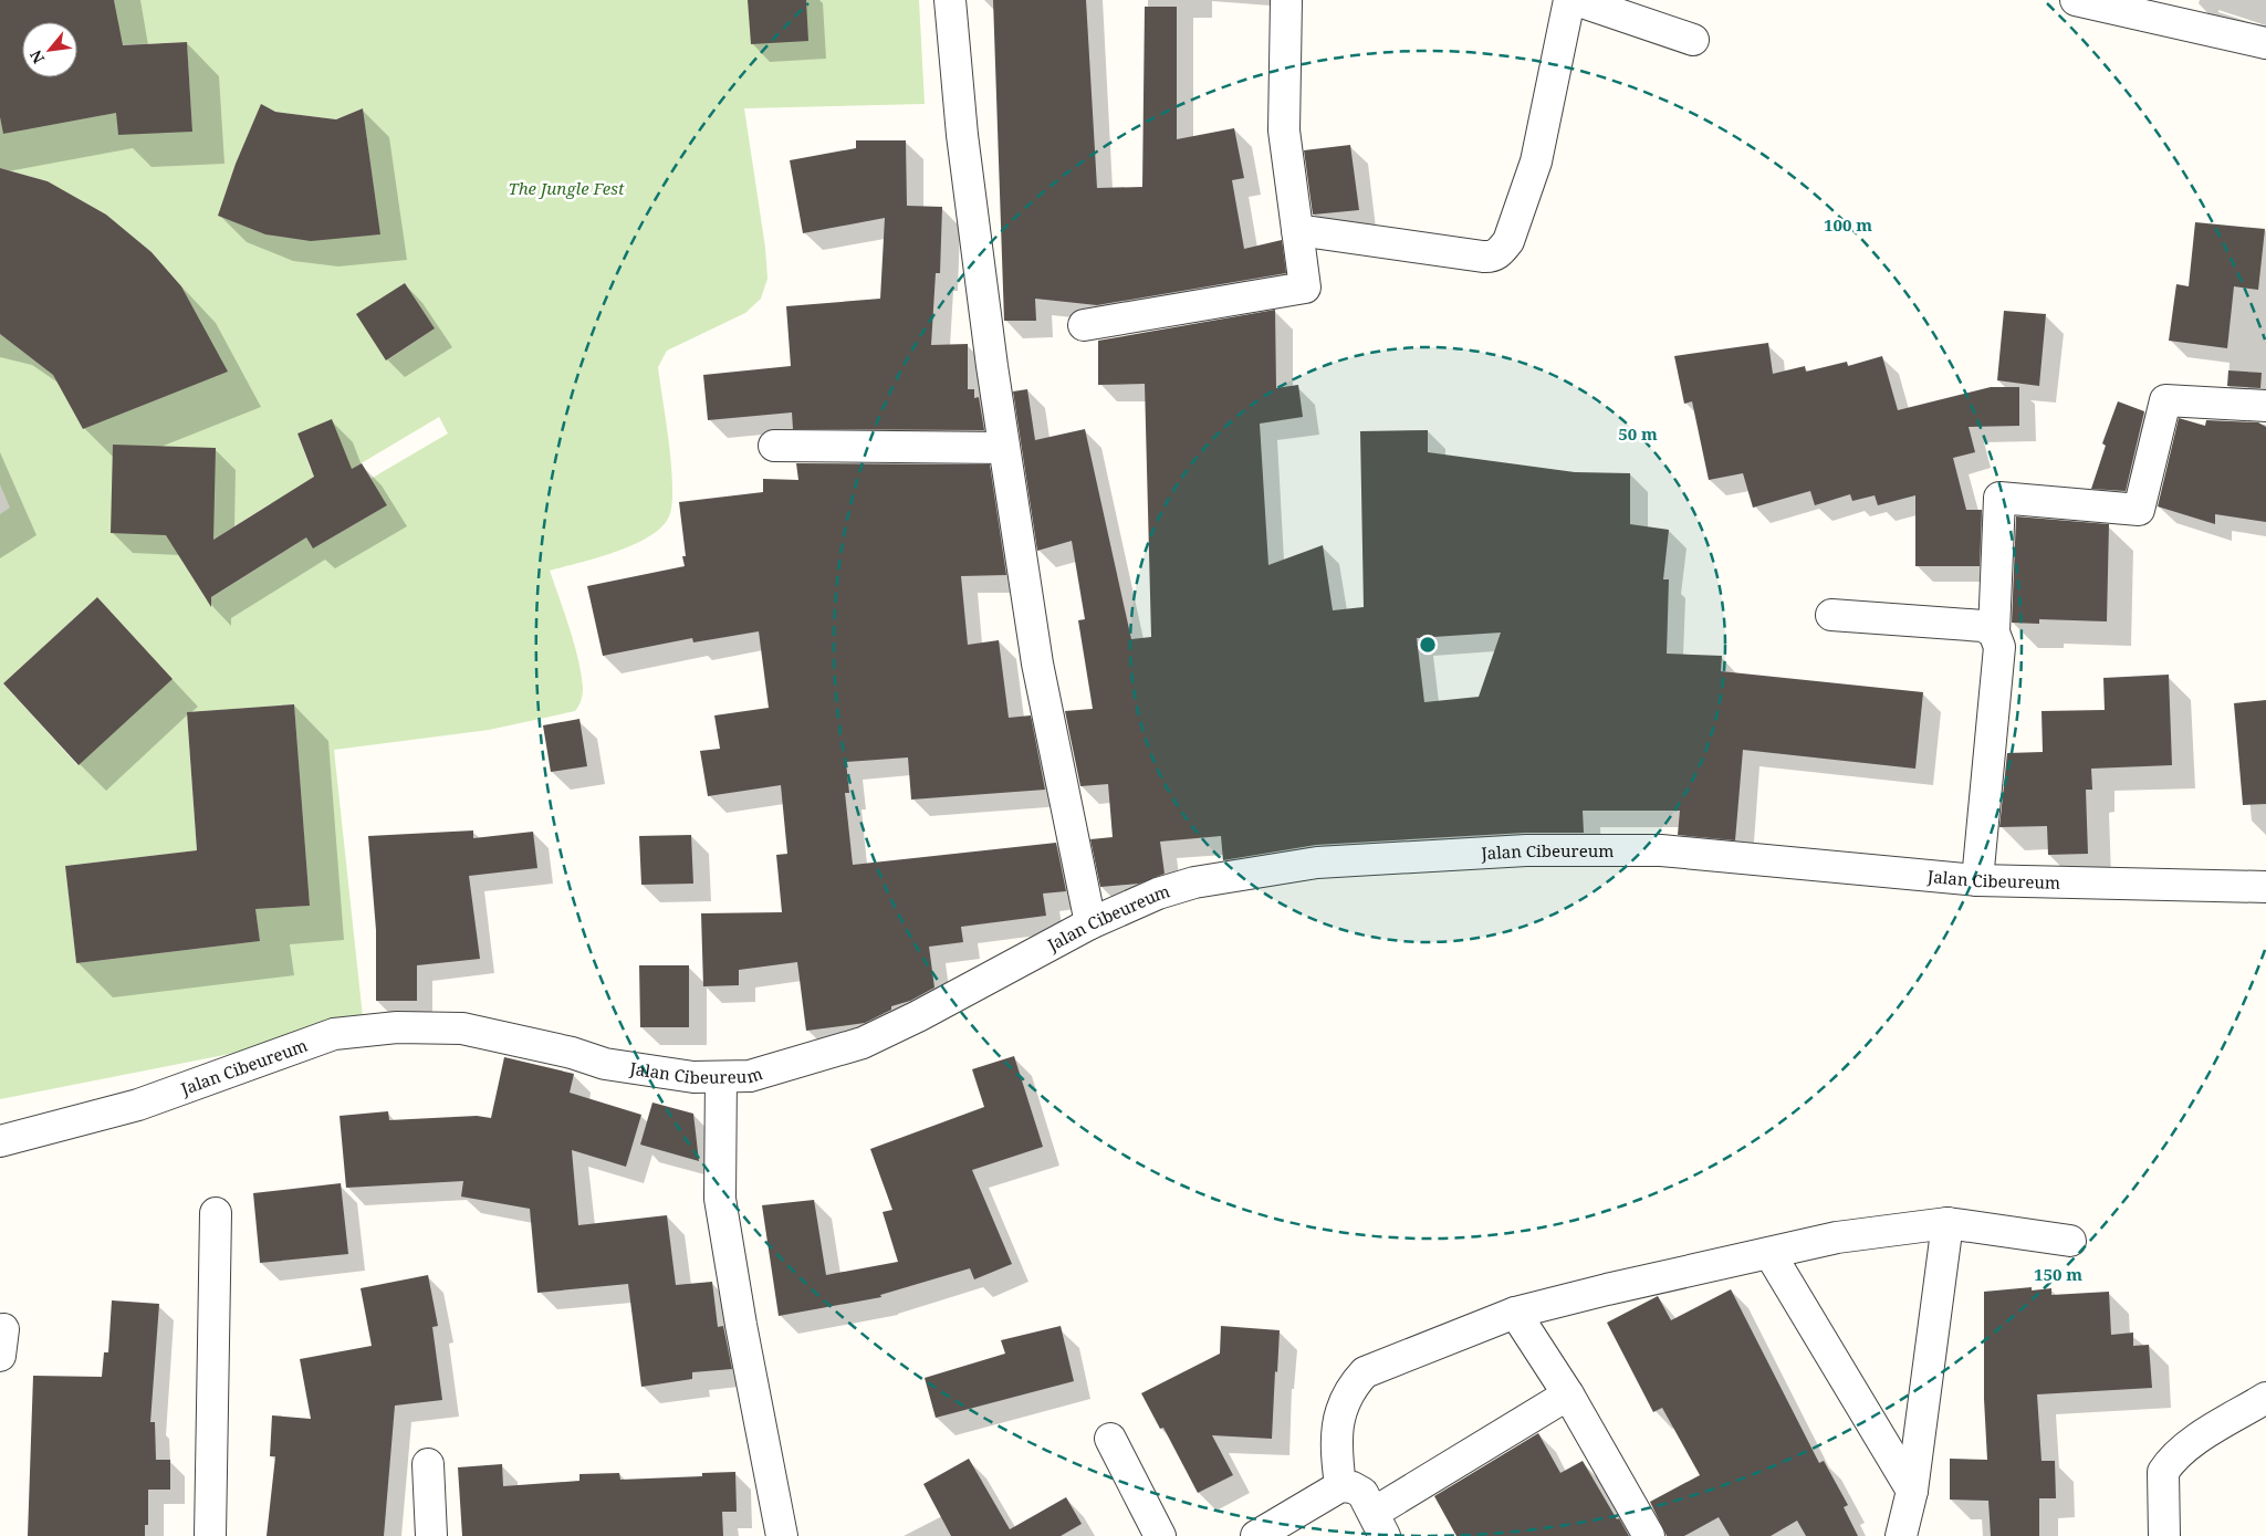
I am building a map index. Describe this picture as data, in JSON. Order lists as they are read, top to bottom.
{
  "streets": {
    "street": ["Jalan Cibeureum"]
  },
  "parks": ["The Jungle Fest"],
  "north": "bottom left",
  "rings": ["100 m", "50 m", "150 m"]
}
